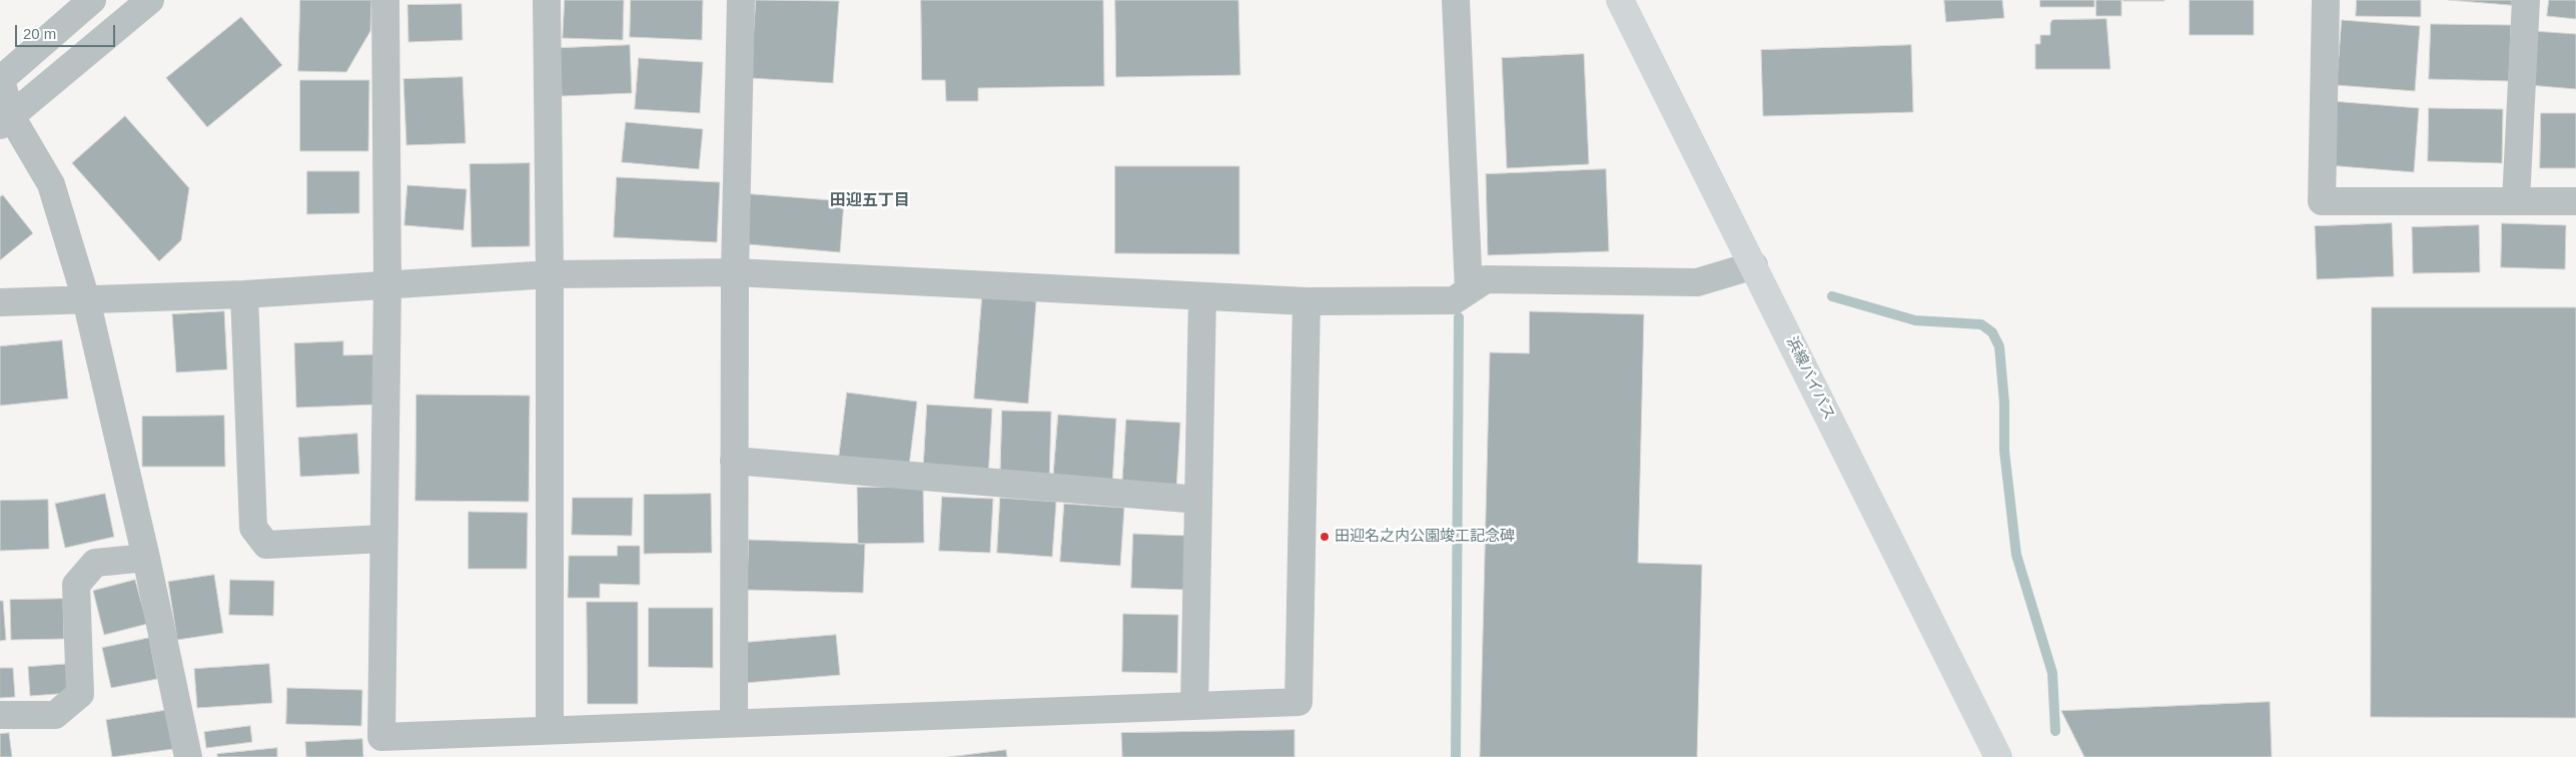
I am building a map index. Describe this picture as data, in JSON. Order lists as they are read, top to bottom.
{
  "streets": {
    "highway": ["浜線バイパス"]
  },
  "districts": ["田迎五丁目"],
  "places": ["田迎名之内公園竣工記念碑"],
  "scale_bar": "20 m"
}
